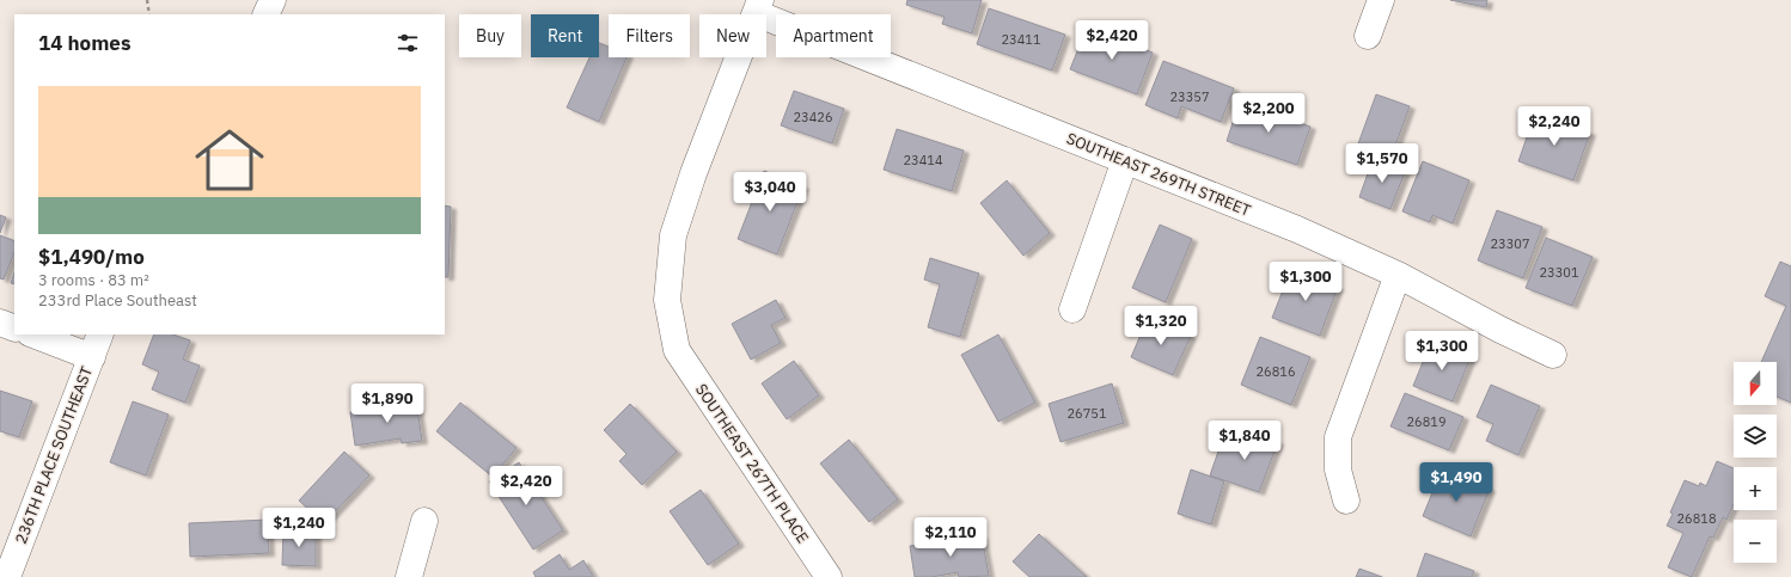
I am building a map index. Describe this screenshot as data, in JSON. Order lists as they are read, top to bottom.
{
  "streets": {
    "street": ["SOUTHEAST 269TH STREET", "236TH PLACE SOUTHEAST", "SOUTHEAST 267TH PLACE"]
  },
  "crossings": [
    ["SOUTHEAST 269TH STREET", "SOUTHEAST 267TH PLACE"]
  ],
  "house_numbers": [
    "23411",
    "23357",
    "23426",
    "23414",
    "23307",
    "23301",
    "26816",
    "26751",
    "26819",
    "26818"
  ],
  "north": "bottom",
  "page": {
    "chip": [
      "Buy",
      "Rent",
      "Filters",
      "New",
      "Apartment"
    ],
    "heading": "14 homes",
    "price": [
      "$2,420",
      "$2,200",
      "$2,240",
      "$1,570",
      "$3,040",
      "$1,300",
      "$1,320",
      "$1,300",
      "$1,890",
      "$1,840",
      "$1,490",
      "$2,420",
      "$1,240",
      "$2,110"
    ],
    "list": [
      {
        "name": "$1,490/mo",
        "note": "3 rooms · 83 m² · 233rd Place Southeast"
      }
    ],
    "map_buttons": ["+", "−"]
  }
}
